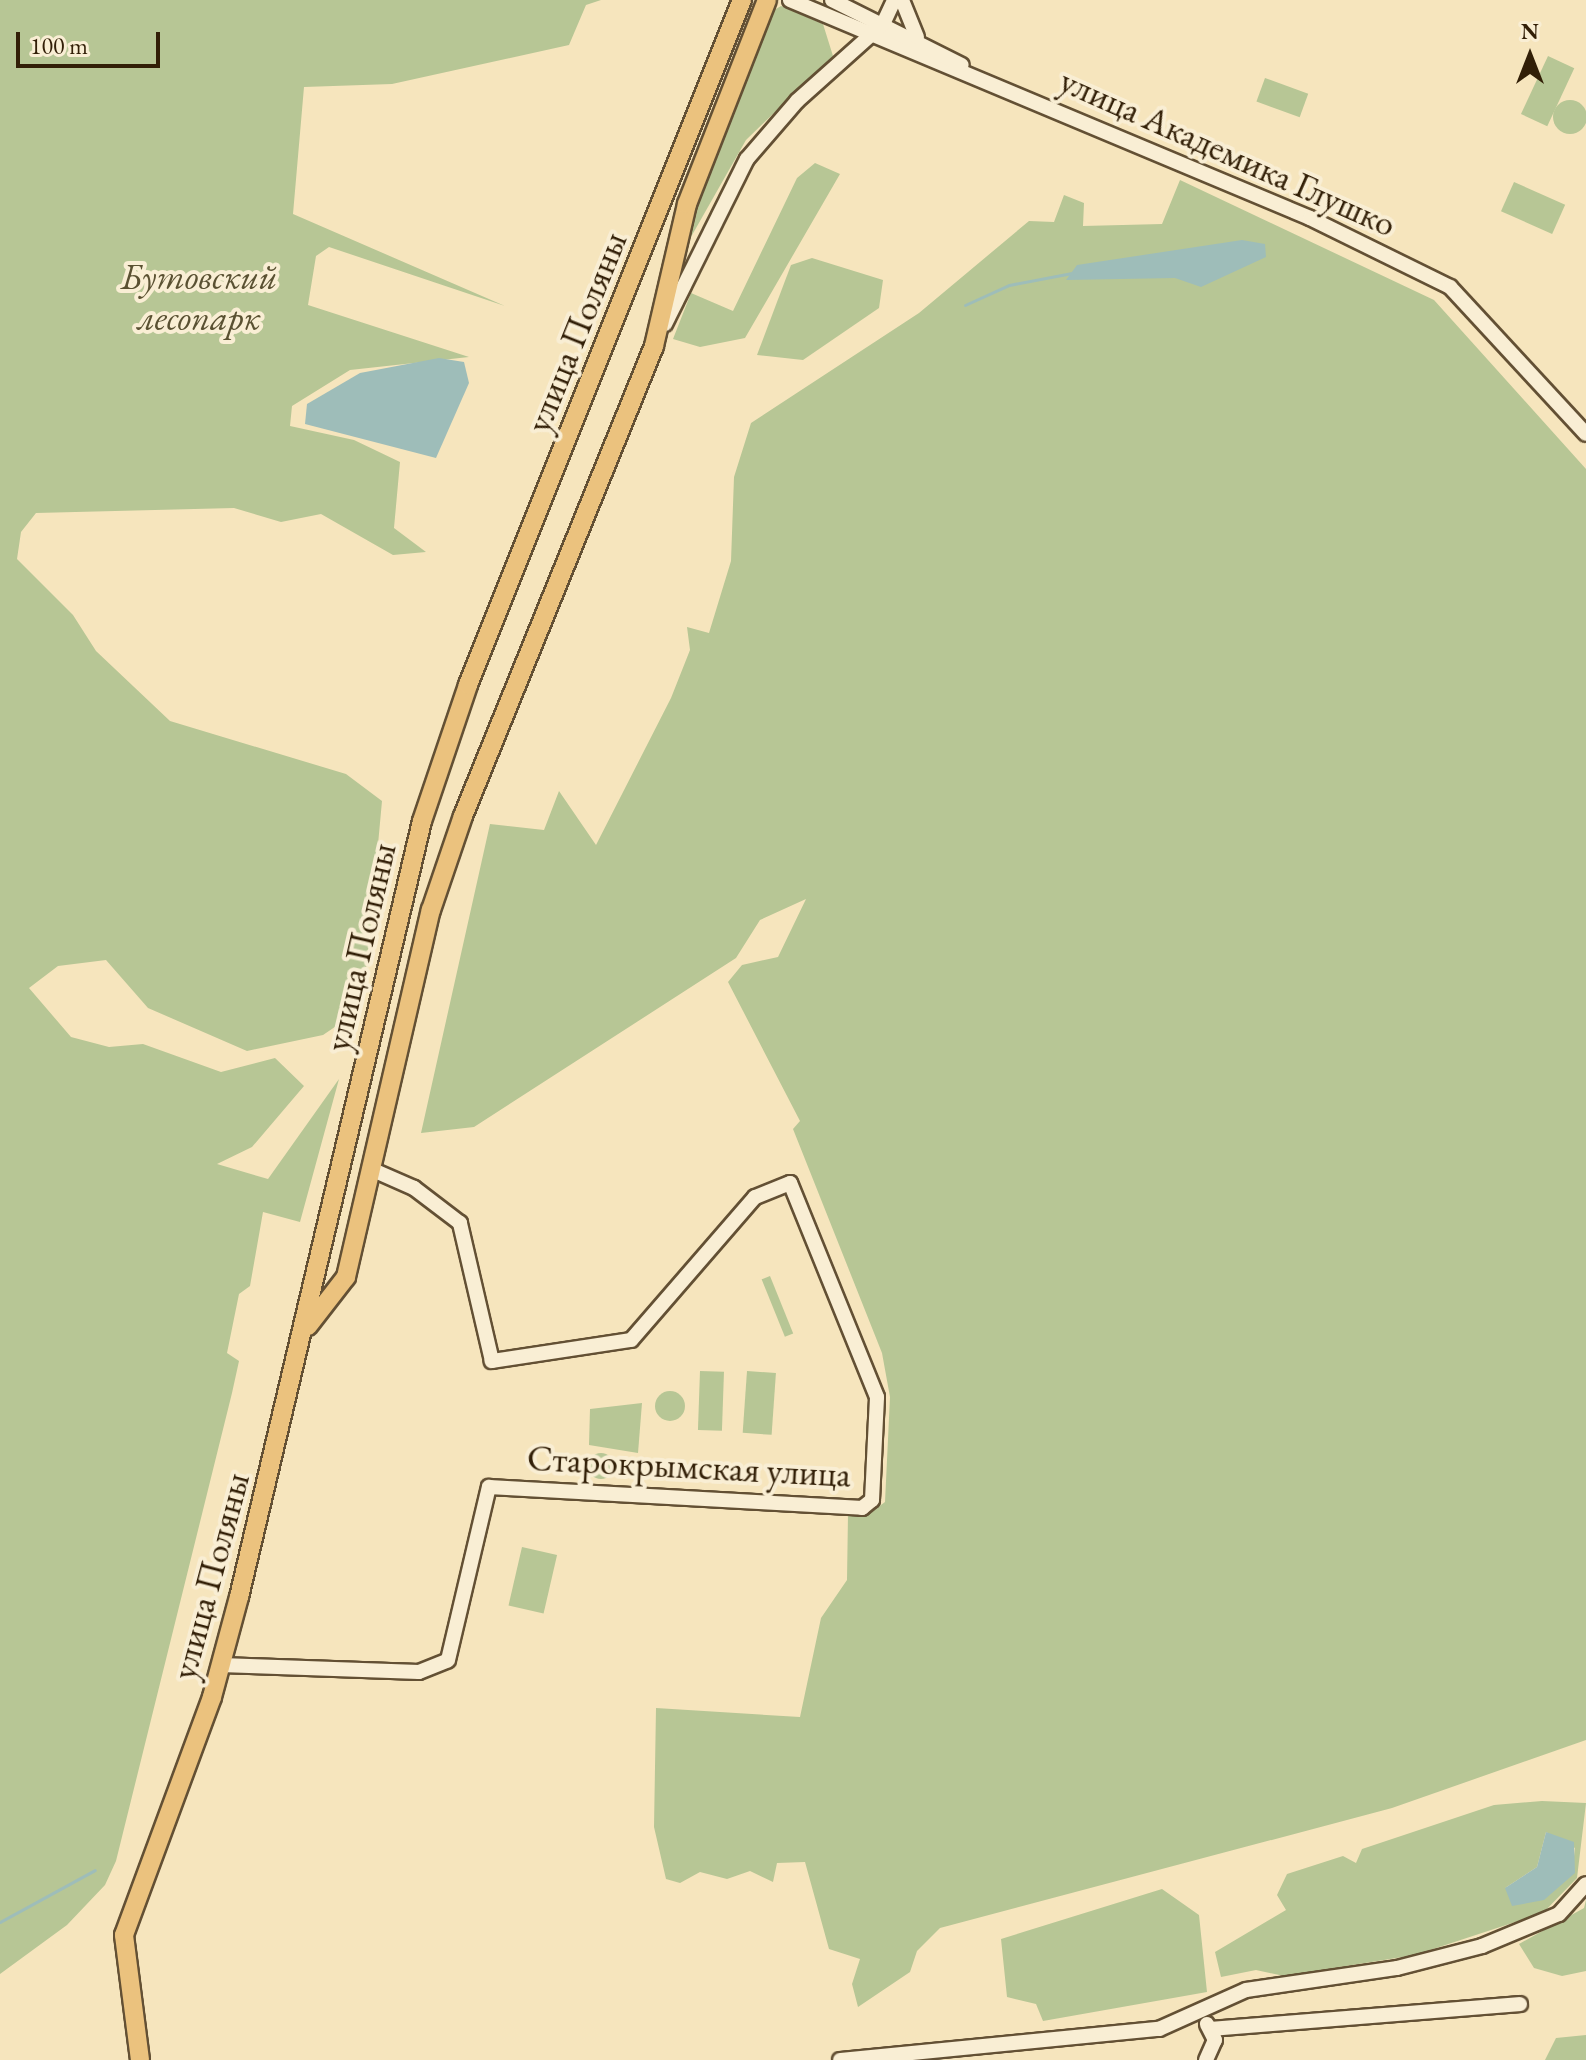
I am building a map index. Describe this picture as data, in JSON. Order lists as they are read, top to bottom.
{
  "streets": {
    "main road": ["улица Поляны"],
    "street": ["улица Академика Глушко", "Старокрымская улица"]
  },
  "crossings": [
    ["улица Поляны", "Старокрымская улица"]
  ],
  "parks": ["Бутовский лесопарк"],
  "scale_bar": "100 m",
  "north": "top"
}
